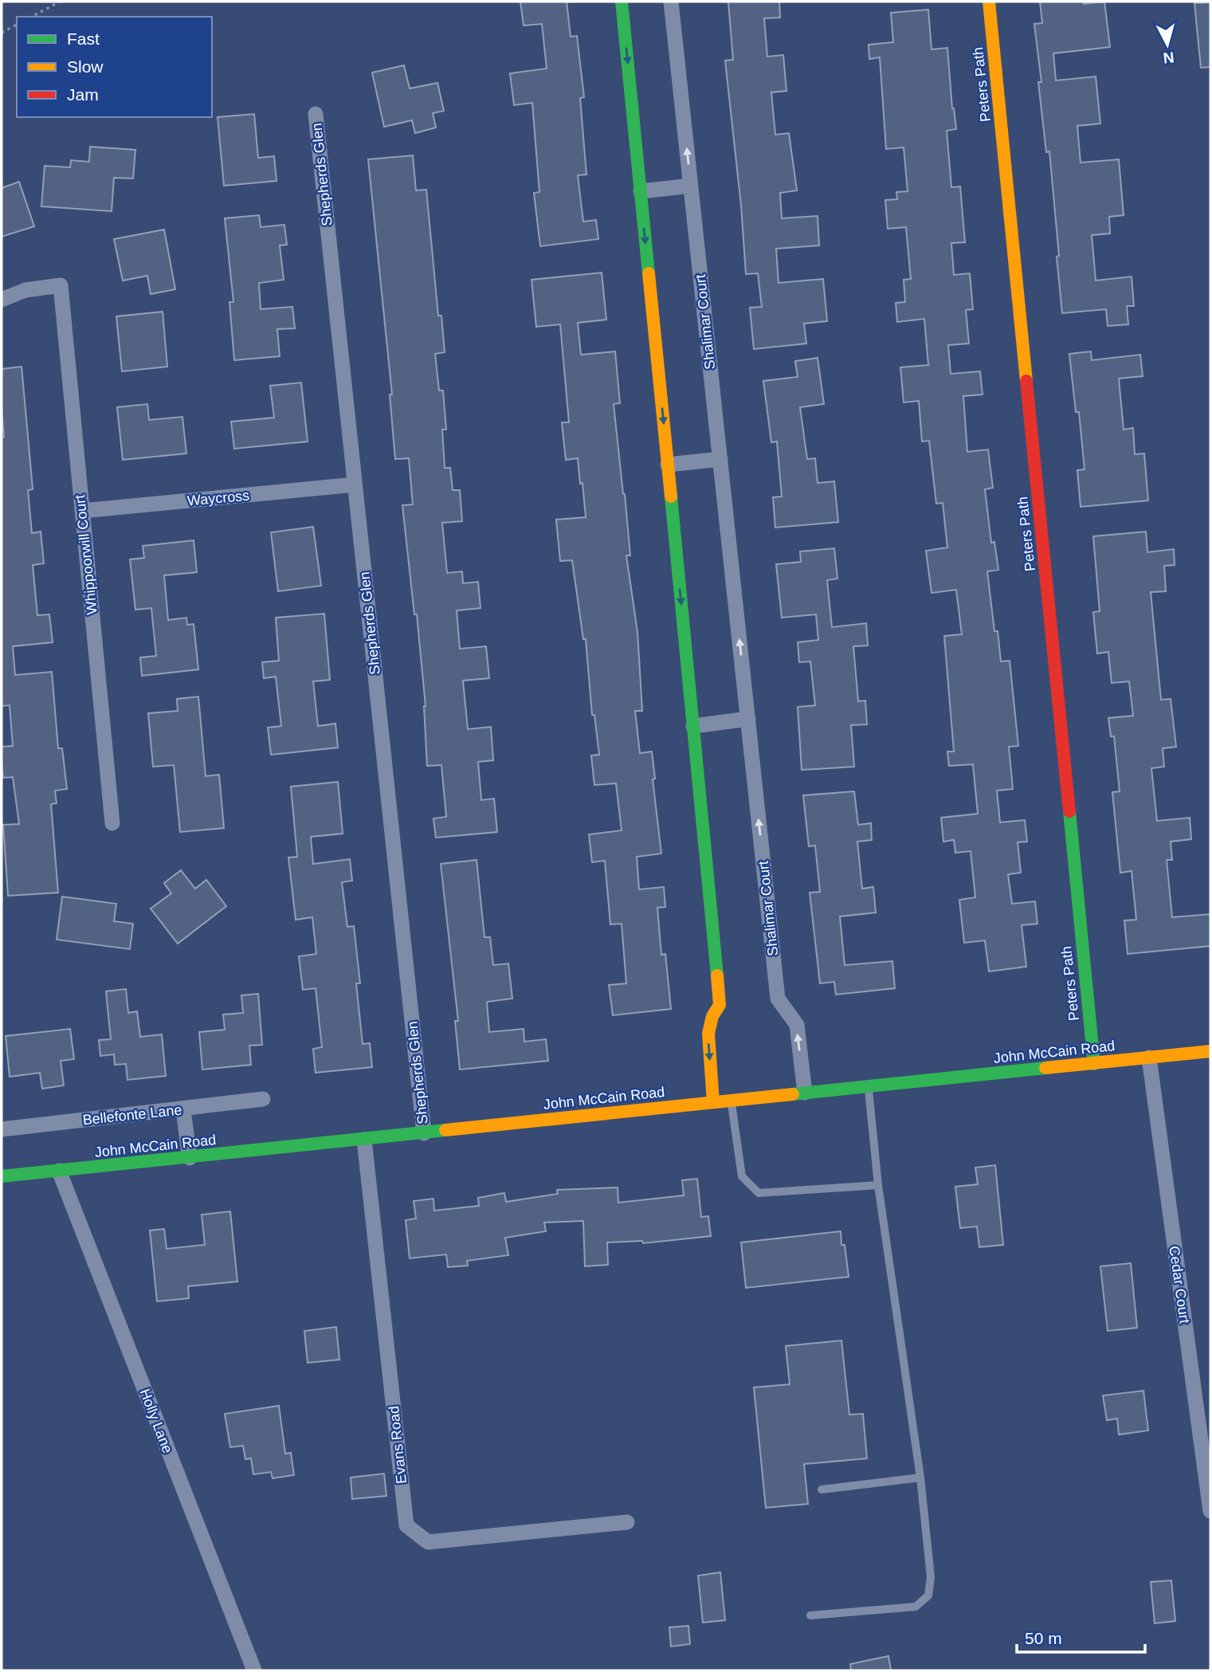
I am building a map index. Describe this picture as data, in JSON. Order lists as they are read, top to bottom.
{
  "streets": {
    "street": [
      "Peters Path",
      "Shepherds Glen",
      "Shalimar Court",
      "Waycross",
      "Whippoorwill Court",
      "John McCain Road",
      "Bellefonte Lane",
      "Cedar Court",
      "Holly Lane",
      "Evans Road"
    ]
  },
  "crossings": [
    ["Peters Path", "John McCain Road"],
    ["Shepherds Glen", "Waycross"],
    ["Shepherds Glen", "John McCain Road"],
    ["Shalimar Court", "John McCain Road"],
    ["Waycross", "Whippoorwill Court"],
    ["John McCain Road", "Cedar Court"],
    ["John McCain Road", "Holly Lane"],
    ["John McCain Road", "Evans Road"]
  ],
  "legend": ["Fast", "Slow", "Jam"],
  "scale_bar": "50 m",
  "north": "bottom"
}
